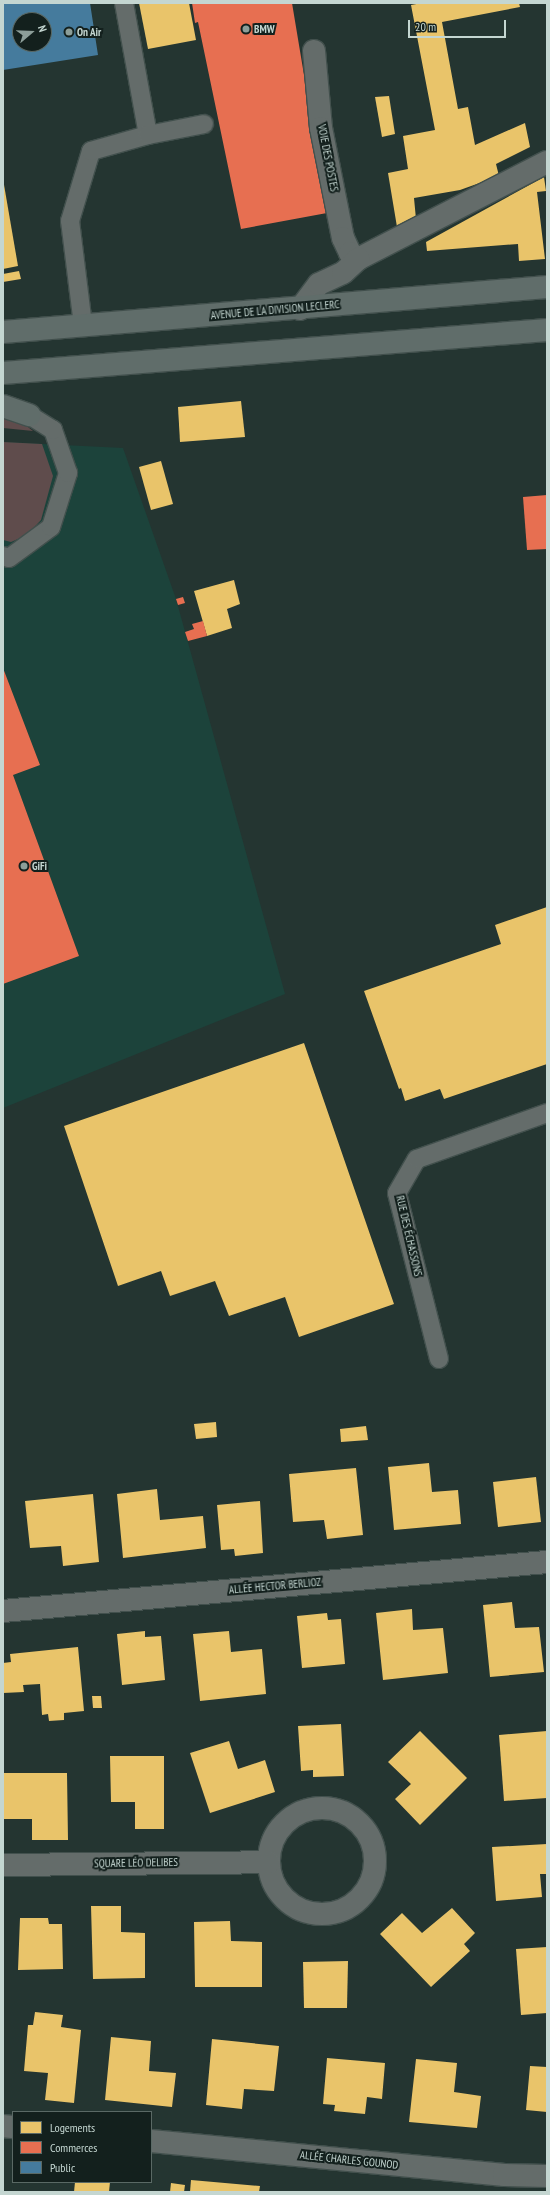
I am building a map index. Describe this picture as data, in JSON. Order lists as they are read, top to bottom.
{
  "streets": {
    "main road": ["AVENUE DE LA DIVISION LECLERC"],
    "street": [
      "VOIE DES POSTES",
      "ALLÉE HECTOR BERLIOZ",
      "SQUARE LÉO DELIBES",
      "ALLÉE CHARLES GOUNOD"
    ],
    "lane": ["RUE DES ÉCHASSONS"]
  },
  "places": ["BMW", "On Air", "GiFi"],
  "legend": ["Logements", "Commerces", "Public"],
  "scale_bar": "20 m",
  "north": "right"
}
